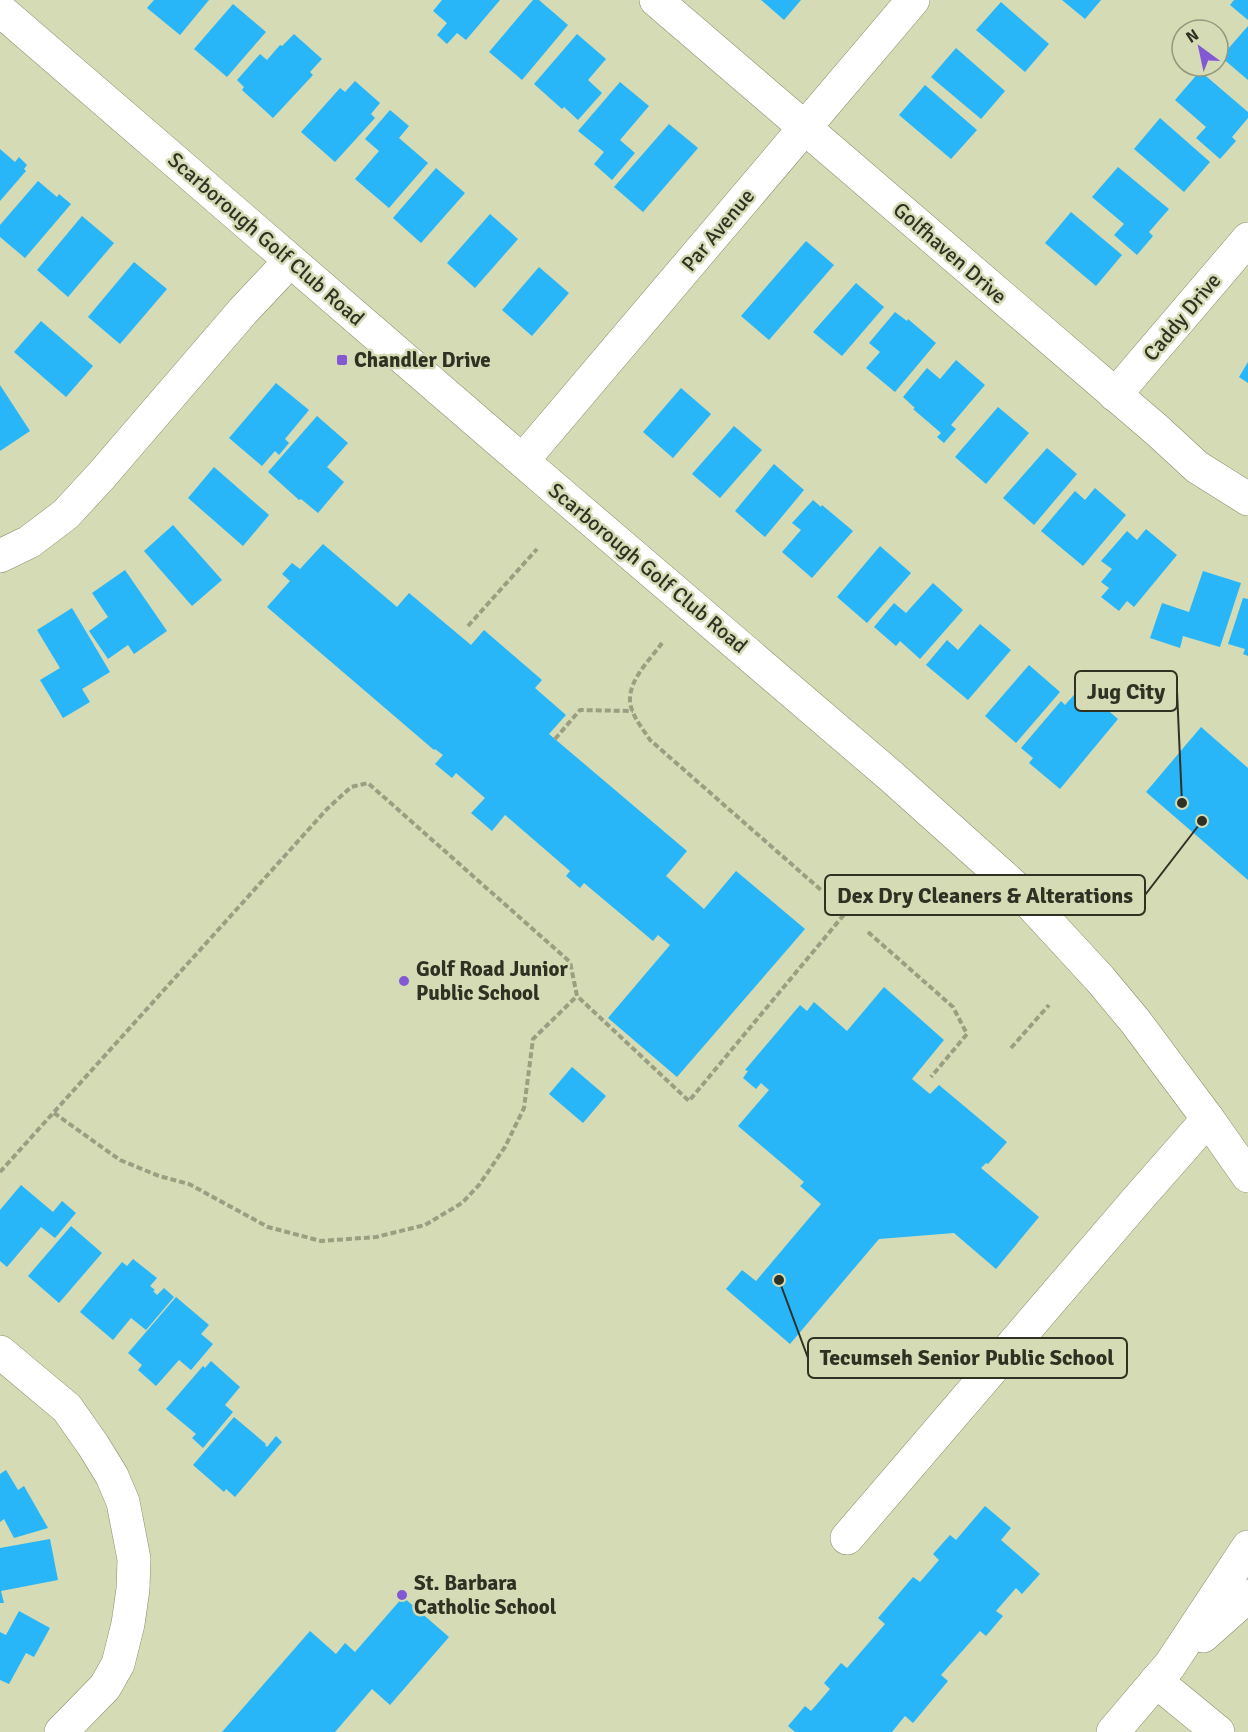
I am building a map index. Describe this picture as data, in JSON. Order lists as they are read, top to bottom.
{
  "streets": {
    "street": [
      "Par Avenue",
      "Scarborough Golf Club Road",
      "Golfhaven Drive",
      "Caddy Drive"
    ]
  },
  "crossings": [
    ["Par Avenue", "Scarborough Golf Club Road"],
    ["Par Avenue", "Golfhaven Drive"],
    ["Golfhaven Drive", "Caddy Drive"]
  ],
  "places": {
    "transit": ["Chandler Drive"],
    "other": [
      "Jug City",
      "Dex Dry Cleaners & Alterations",
      "Golf Road Junior Public School",
      "Tecumseh Senior Public School",
      "St. Barbara Catholic School"
    ]
  },
  "north": "top left"
}
